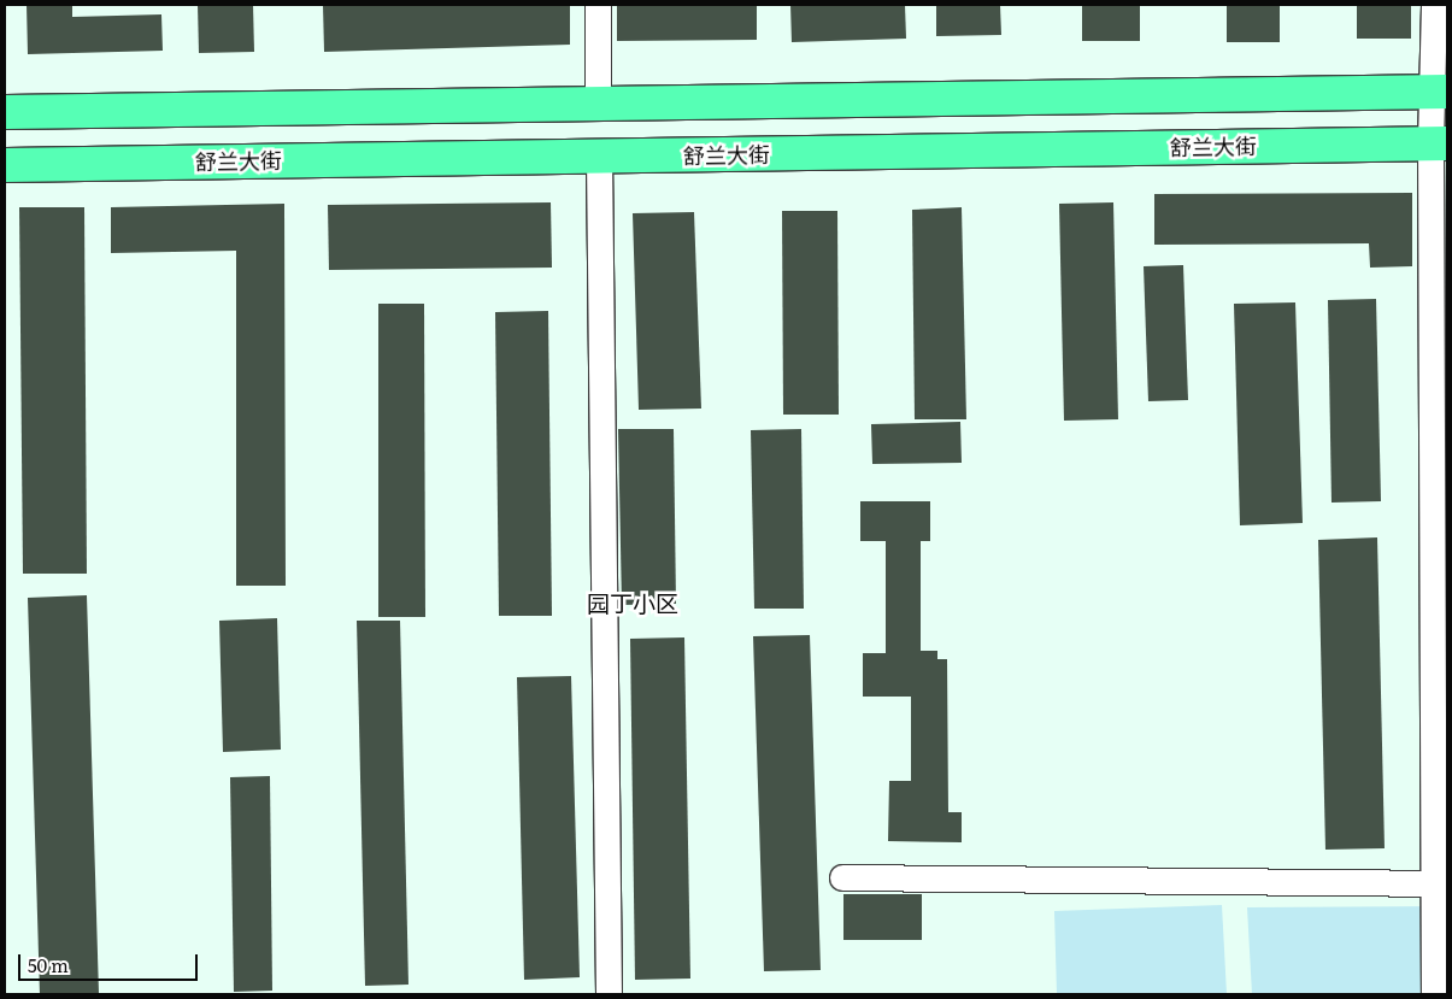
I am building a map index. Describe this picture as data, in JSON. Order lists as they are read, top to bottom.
{
  "streets": {
    "main road": ["舒兰大街"]
  },
  "districts": ["园丁小区"],
  "scale_bar": "50 m"
}
